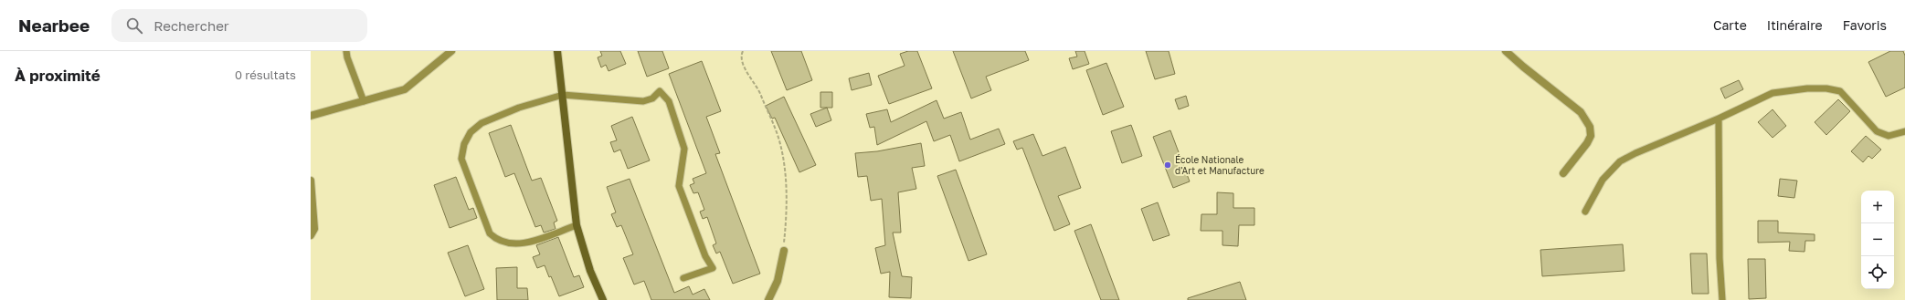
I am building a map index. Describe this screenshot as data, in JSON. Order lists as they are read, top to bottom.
{
  "places": ["École Nationale d'Art et Manufacture"],
  "page": {
    "header": "Nearbee",
    "search": "Rechercher",
    "nav": ["Carte", "Itinéraire", "Favoris"],
    "heading": ["À proximité", "0 résultats"],
    "map_buttons": ["+", "−"]
  }
}
